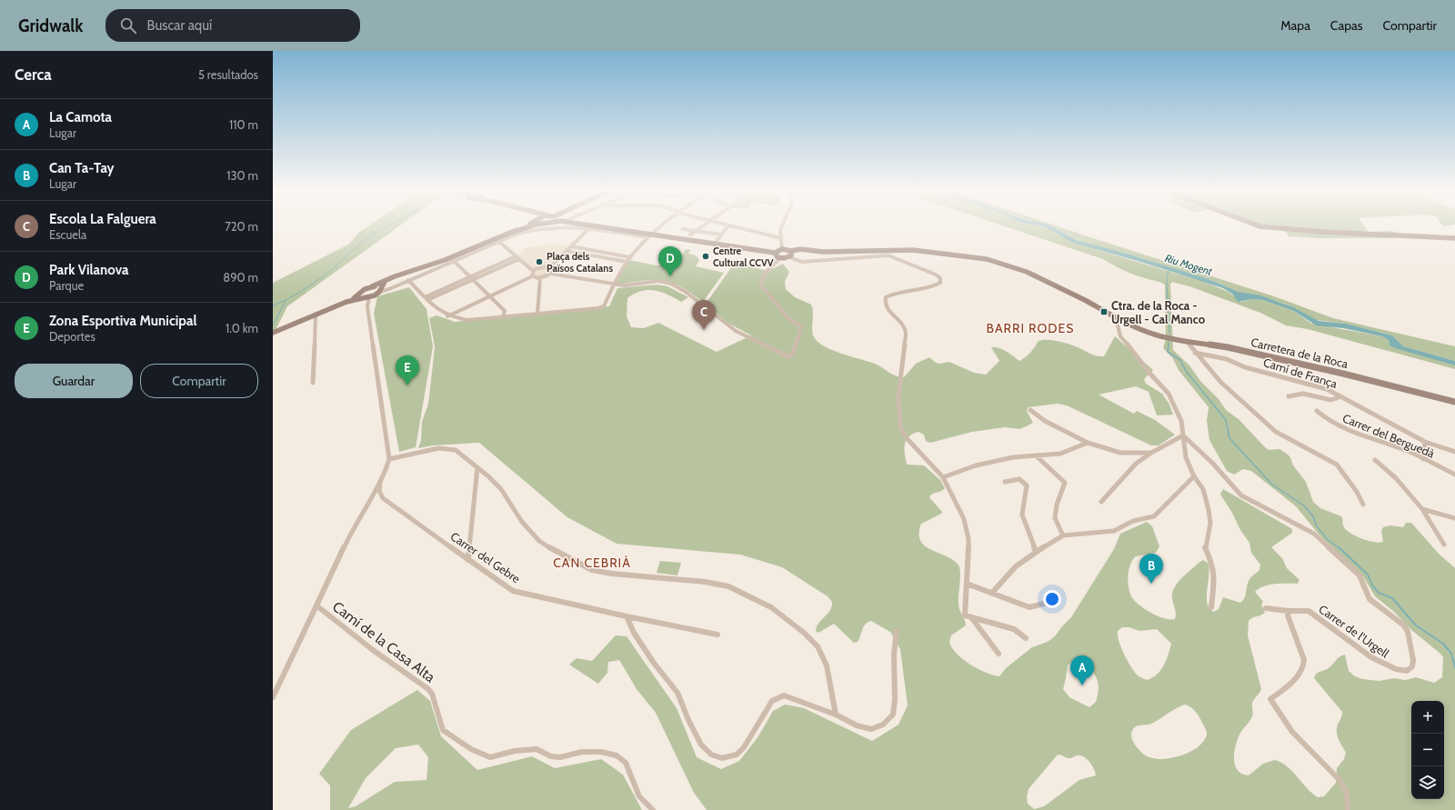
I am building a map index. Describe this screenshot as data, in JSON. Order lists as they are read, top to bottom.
{
  "streets": {
    "street": [
      "Carretera de la Roca",
      "Camí de França",
      "Carrer del Berguedà",
      "Carrer del Gebre",
      "Carrer de l'Urgell",
      "Camí de la Casa Alta"
    ]
  },
  "crossings": [
    ["Carrer del Gebre", "Camí de la Casa Alta"]
  ],
  "districts": ["BARRI RODES", "CAN CEBRIÀ"],
  "water": ["Riu Mogent"],
  "places": {
    "other": ["Centre Cultural CCVV", "Plaça dels Països Catalans"],
    "transit": ["Ctra. de la Roca - Urgell - Cal Manco"]
  },
  "page": {
    "header": "Gridwalk",
    "search": "Buscar aquí",
    "nav": ["Mapa", "Capas", "Compartir"],
    "heading": ["Cerca", "5 resultados"],
    "list": [
      {
        "mark": "A",
        "name": "La Camota",
        "note": "Lugar",
        "value": "110 m"
      },
      {
        "mark": "B",
        "name": "Can Ta-Tay",
        "note": "Lugar",
        "value": "130 m"
      },
      {
        "mark": "C",
        "name": "Escola La Falguera",
        "note": "Escuela",
        "value": "720 m"
      },
      {
        "mark": "D",
        "name": "Park Vilanova",
        "note": "Parque",
        "value": "890 m"
      },
      {
        "mark": "E",
        "name": "Zona Esportiva Municipal",
        "note": "Deportes",
        "value": "1.0 km"
      }
    ],
    "pins": [
      "D",
      "C",
      "E",
      "B",
      "A"
    ],
    "buttons": ["Guardar", "Compartir"],
    "map_buttons": ["+", "−"]
  }
}
